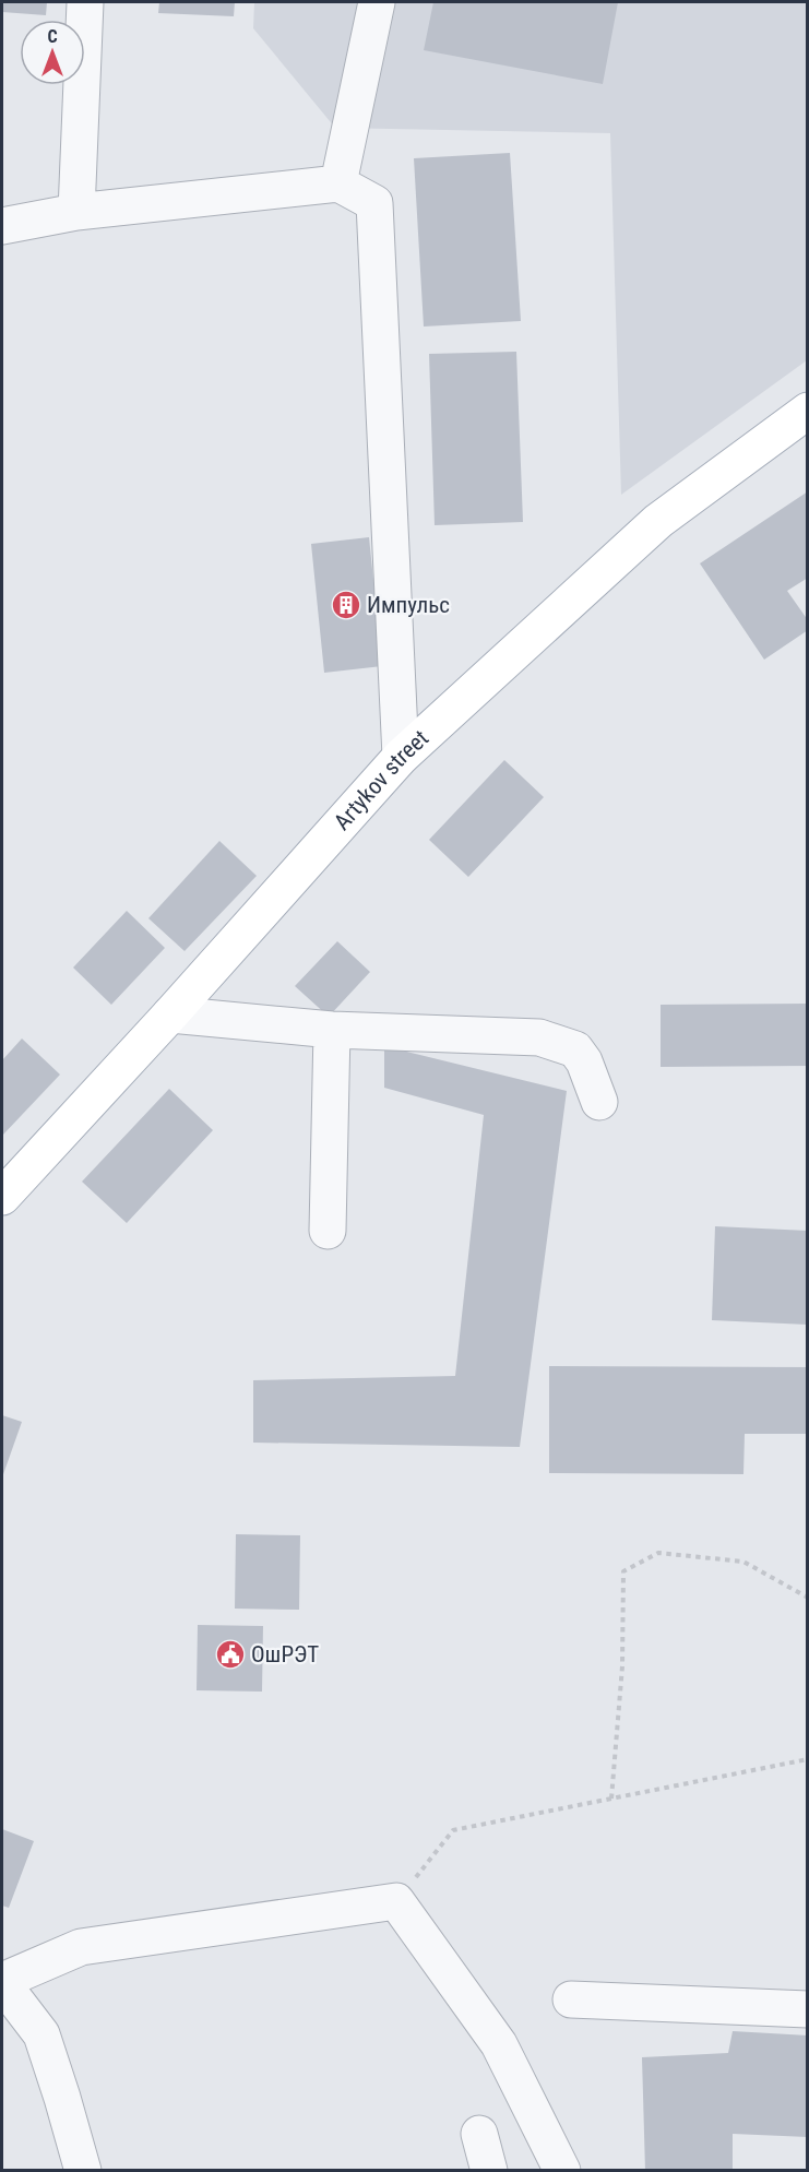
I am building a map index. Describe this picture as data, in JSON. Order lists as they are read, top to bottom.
{
  "streets": {
    "main road": ["Artykov street"]
  },
  "places": {
    "building": ["Импульс"],
    "public building": ["ОшРЭТ"]
  },
  "north": "top"
}
